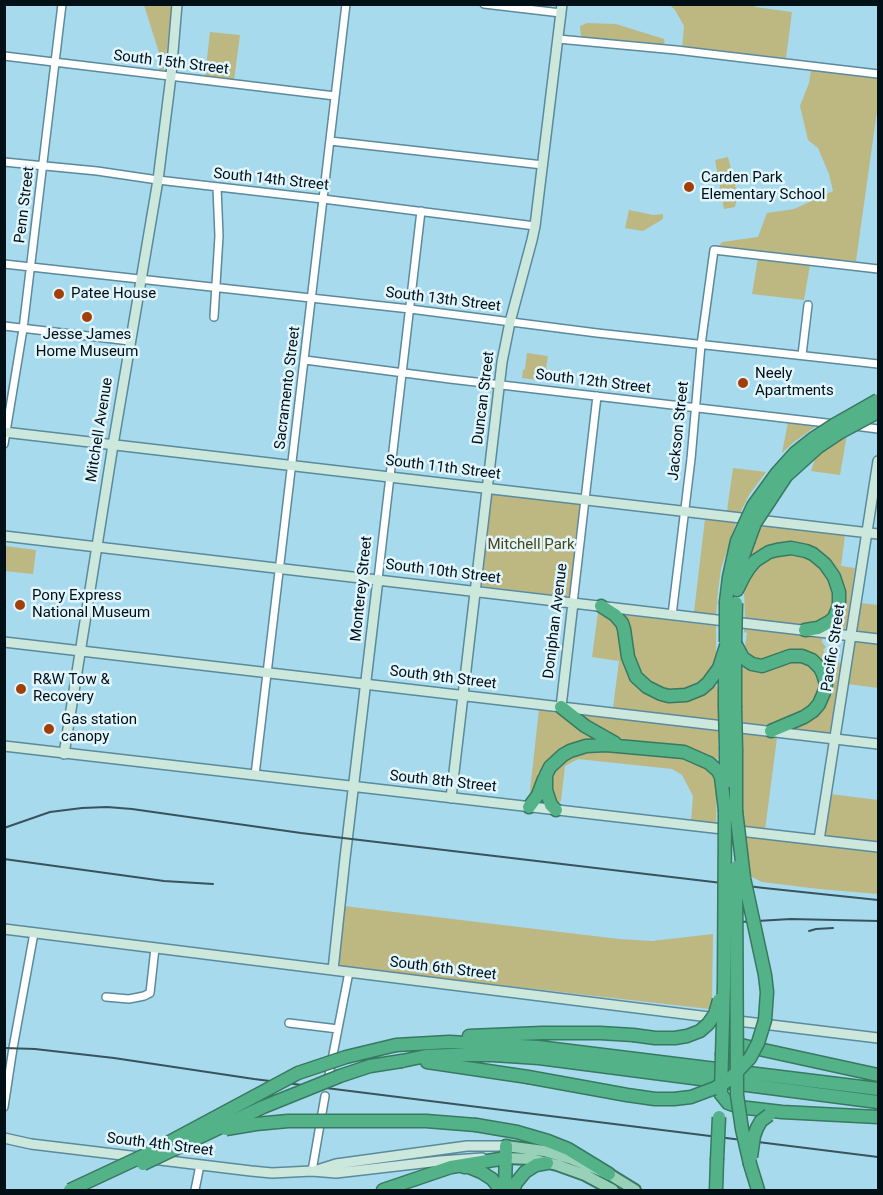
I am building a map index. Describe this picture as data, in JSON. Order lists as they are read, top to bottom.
{
  "streets": {
    "main road": [
      "Duncan Street",
      "Mitchell Avenue",
      "South 11th Street",
      "South 10th Street",
      "Monterey Street",
      "Doniphan Avenue",
      "Pacific Street",
      "South 9th Street",
      "South 8th Street",
      "South 6th Street",
      "South 4th Street"
    ],
    "street": [
      "South 15th Street",
      "South 14th Street",
      "Penn Street",
      "South 13th Street",
      "South 12th Street",
      "Sacramento Street",
      "Jackson Street"
    ]
  },
  "crossings": [
    ["South 15th Street", "Penn Street"],
    ["South 15th Street", "Sacramento Street"],
    ["South 15th Street", "Mitchell Avenue"],
    ["South 14th Street", "Penn Street"],
    ["South 14th Street", "Sacramento Street"],
    ["South 14th Street", "Duncan Street"],
    ["South 14th Street", "Mitchell Avenue"],
    ["South 14th Street", "Monterey Street"],
    ["Penn Street", "South 13th Street"],
    ["Penn Street", "South 11th Street"],
    ["South 13th Street", "Sacramento Street"],
    ["South 13th Street", "Duncan Street"],
    ["South 13th Street", "Mitchell Avenue"],
    ["South 13th Street", "Jackson Street"],
    ["South 13th Street", "Monterey Street"],
    ["South 12th Street", "Sacramento Street"],
    ["South 12th Street", "Duncan Street"],
    ["South 12th Street", "Jackson Street"],
    ["South 12th Street", "Monterey Street"],
    ["South 12th Street", "Doniphan Avenue"],
    ["Sacramento Street", "South 11th Street"],
    ["Sacramento Street", "South 10th Street"],
    ["Sacramento Street", "South 9th Street"],
    ["Sacramento Street", "South 8th Street"],
    ["Duncan Street", "South 11th Street"],
    ["Duncan Street", "South 10th Street"],
    ["Duncan Street", "South 9th Street"],
    ["Duncan Street", "South 8th Street"],
    ["Mitchell Avenue", "South 11th Street"],
    ["Mitchell Avenue", "South 10th Street"],
    ["Mitchell Avenue", "South 9th Street"],
    ["Mitchell Avenue", "South 8th Street"],
    ["Jackson Street", "South 11th Street"],
    ["Jackson Street", "South 10th Street"],
    ["South 11th Street", "Monterey Street"],
    ["South 11th Street", "Doniphan Avenue"],
    ["South 11th Street", "Pacific Street"],
    ["South 10th Street", "Monterey Street"],
    ["South 10th Street", "Doniphan Avenue"],
    ["South 10th Street", "Pacific Street"],
    ["Monterey Street", "South 9th Street"],
    ["Monterey Street", "South 8th Street"],
    ["Monterey Street", "South 6th Street"],
    ["Doniphan Avenue", "South 9th Street"],
    ["Pacific Street", "South 9th Street"],
    ["Pacific Street", "South 8th Street"]
  ],
  "parks": ["Mitchell Park"],
  "places": [
    "Carden Park Elementary School",
    "Patee House",
    "Jesse James Home Museum",
    "Neely Apartments",
    "Pony Express National Museum",
    "R&W Tow & Recovery",
    "Gas station canopy"
  ]
}
